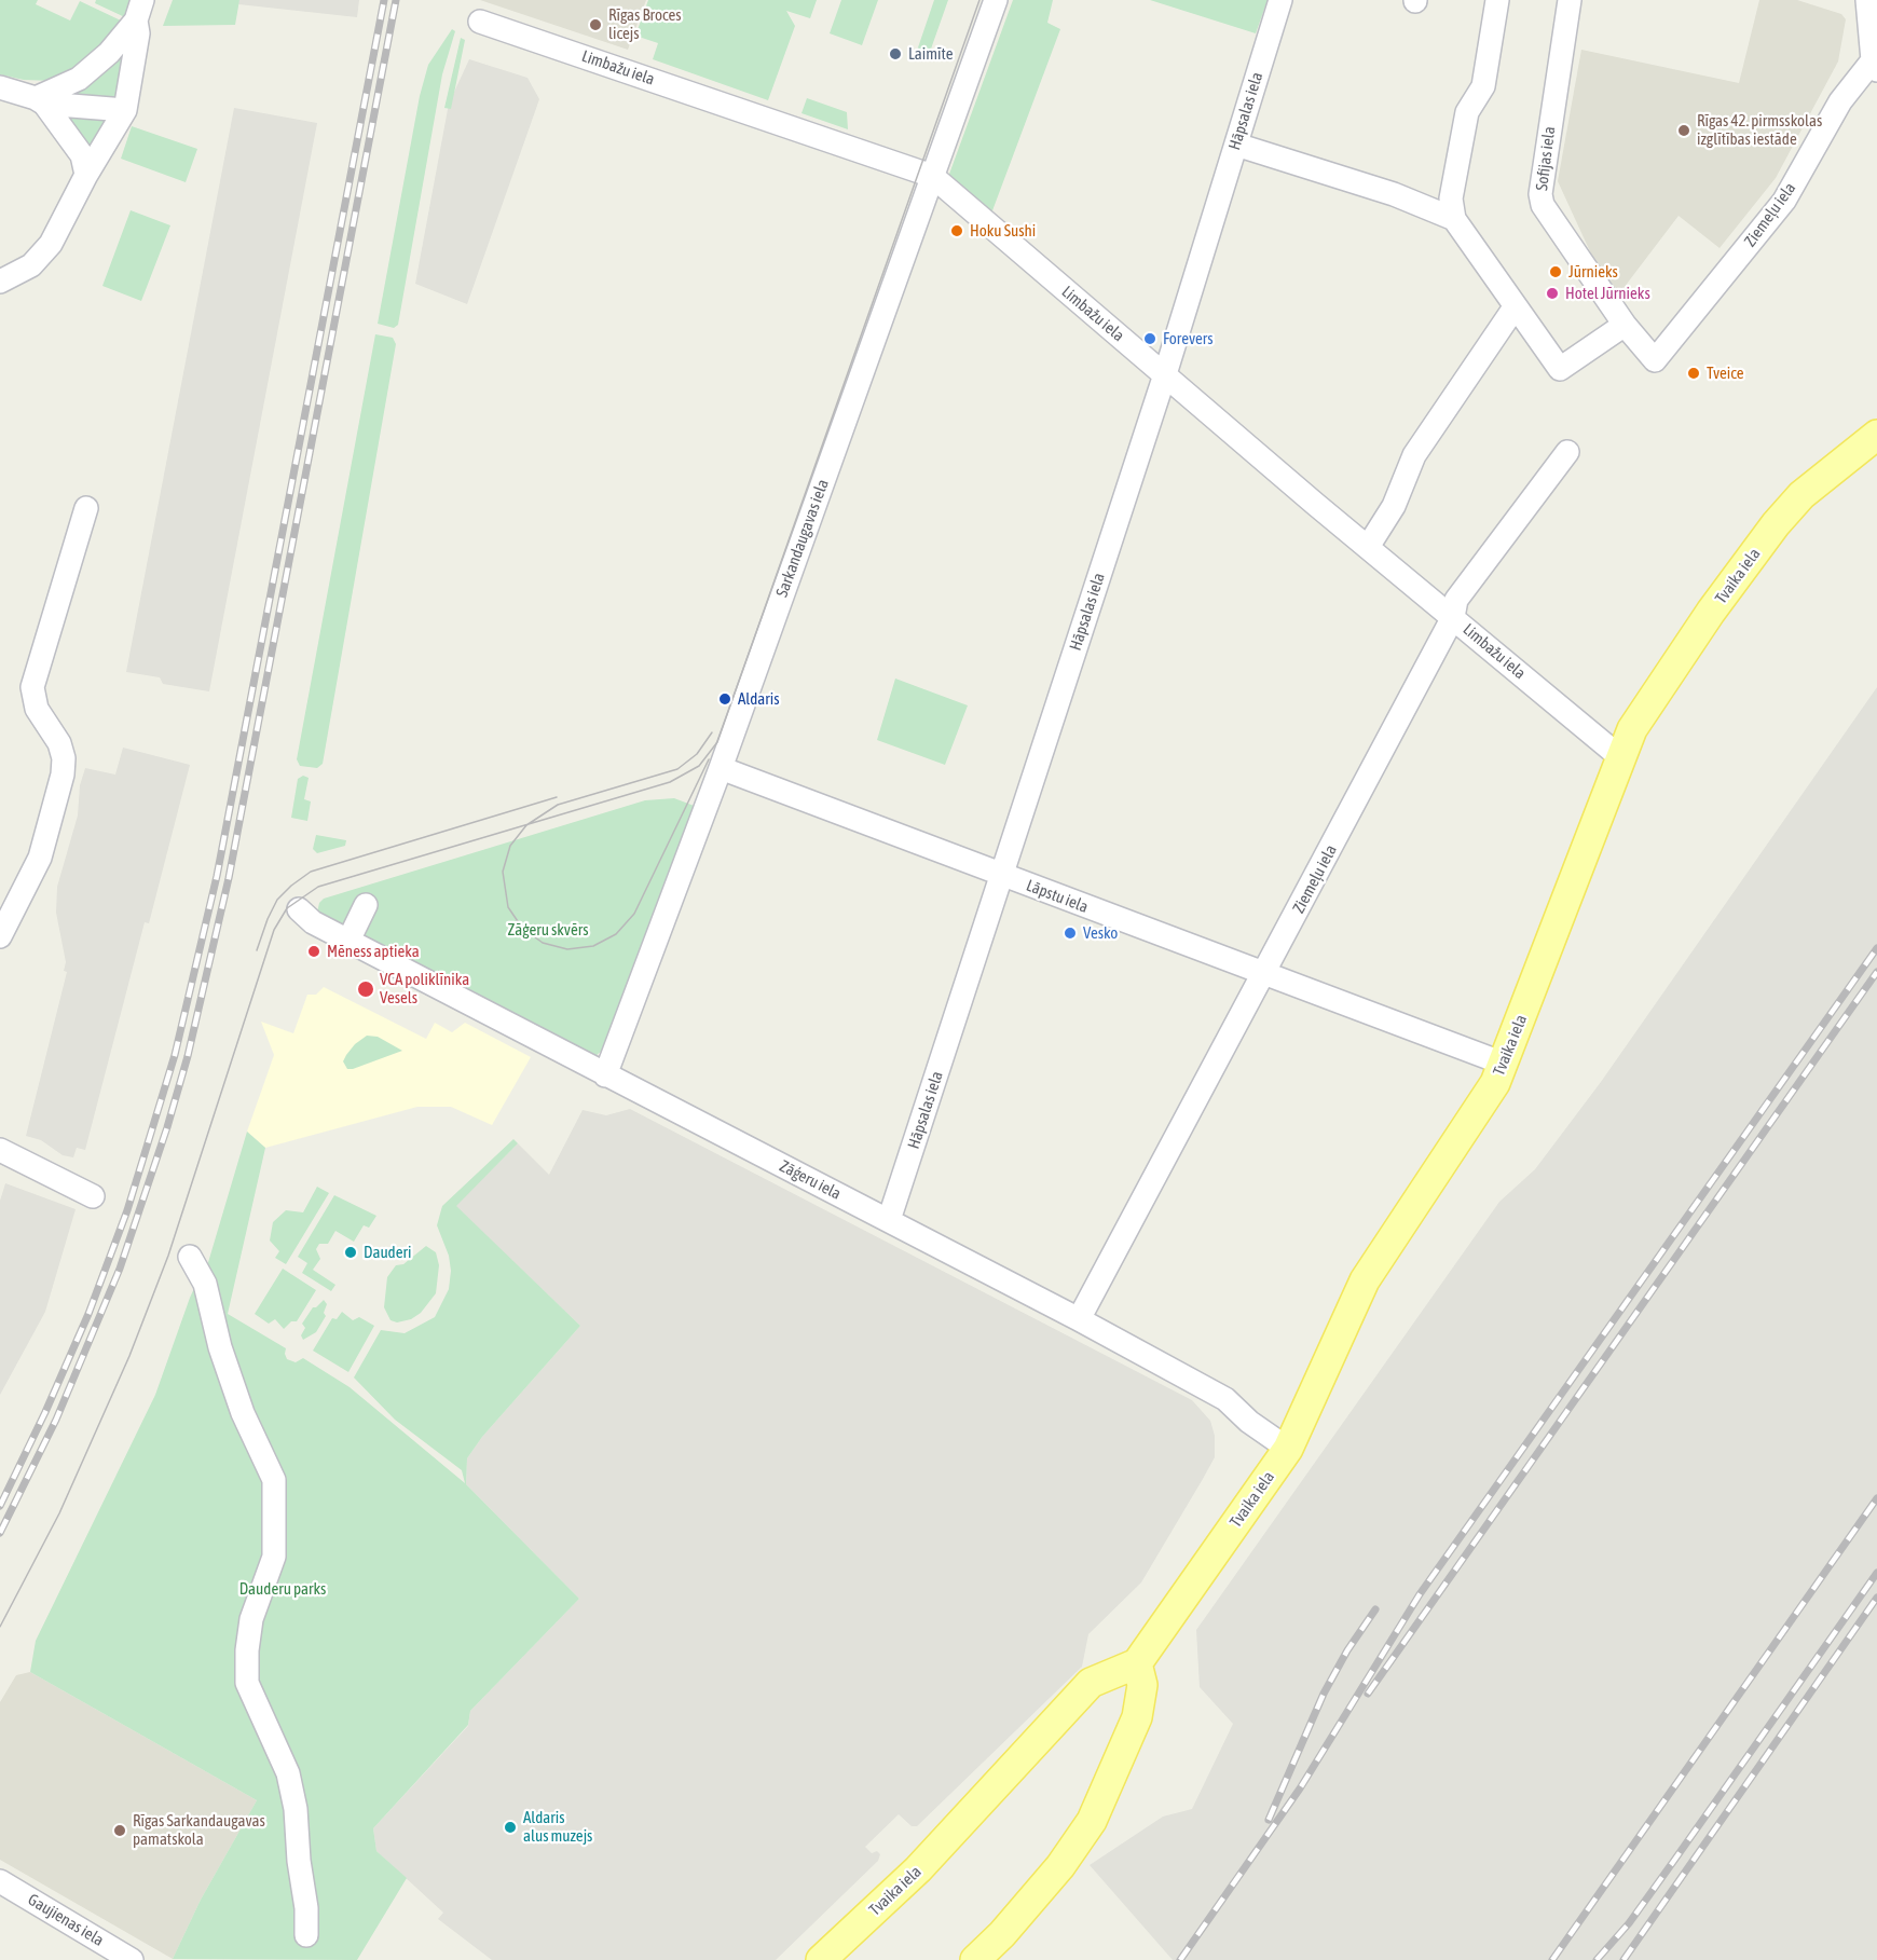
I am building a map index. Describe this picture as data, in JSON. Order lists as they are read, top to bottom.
{
  "streets": {
    "main road": ["Tvaika iela"],
    "street": [
      "Limbažu iela",
      "Hāpsalas iela",
      "Sofijas iela",
      "Ziemeļu iela",
      "Sarkandaugavas iela",
      "Lāpstu iela",
      "Zāģeru iela",
      "Gaujienas iela"
    ]
  },
  "crossings": [
    ["Limbažu iela", "Hāpsalas iela"],
    ["Limbažu iela", "Ziemeļu iela"],
    ["Limbažu iela", "Sarkandaugavas iela"],
    ["Limbažu iela", "Tvaika iela"],
    ["Hāpsalas iela", "Lāpstu iela"],
    ["Hāpsalas iela", "Zāģeru iela"],
    ["Sofijas iela", "Ziemeļu iela"],
    ["Ziemeļu iela", "Lāpstu iela"],
    ["Ziemeļu iela", "Zāģeru iela"],
    ["Sarkandaugavas iela", "Lāpstu iela"],
    ["Sarkandaugavas iela", "Zāģeru iela"],
    ["Tvaika iela", "Lāpstu iela"],
    ["Tvaika iela", "Zāģeru iela"]
  ],
  "parks": ["Zāģeru skvērs", "Dauderu parks"],
  "places": [
    "Rīgas Broces licejs",
    "Laimīte",
    "Rīgas 42. pirmsskolas izglītības iestāde",
    "Hoku Sushi",
    "Jūrnieks",
    "Hotel Jūrnieks",
    "Forevers",
    "Tveice",
    "Aldaris",
    "Vesko",
    "Mēness aptieka",
    "VCA poliklīnika Vesels",
    "Dauderi",
    "Aldaris alus muzejs",
    "Rīgas Sarkandaugavas pamatskola"
  ]
}
